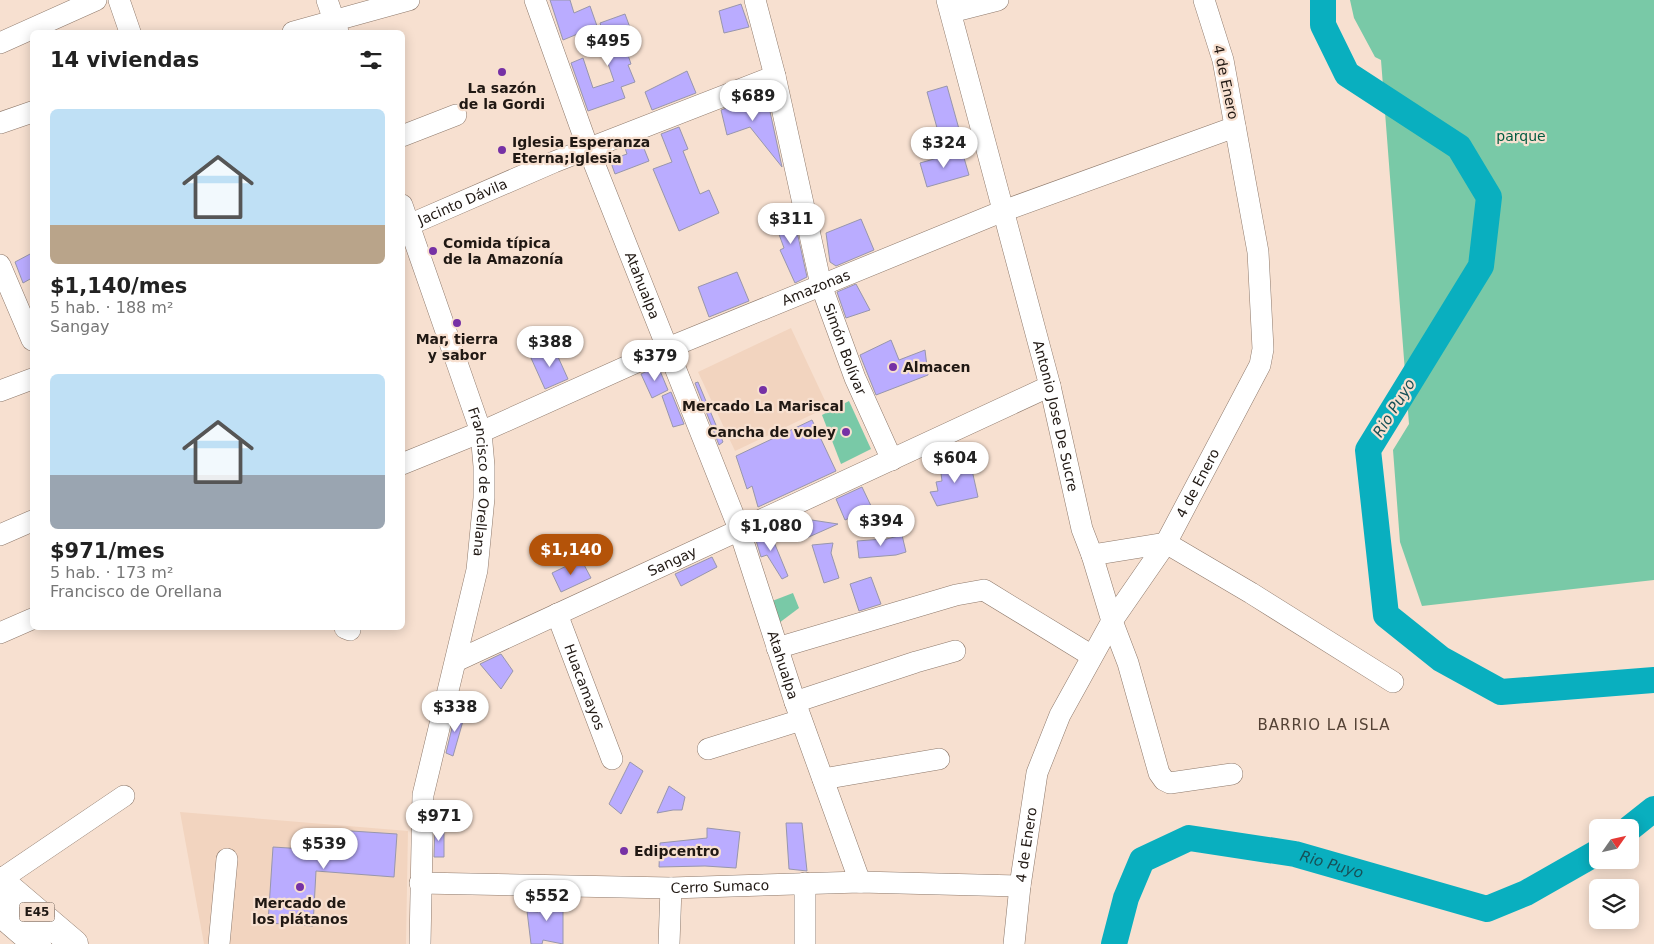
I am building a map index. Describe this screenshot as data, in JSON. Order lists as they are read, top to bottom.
{
  "streets": {
    "highway": ["E45"],
    "street": [
      "4 de Enero",
      "Jacinto Dávila",
      "Atahualpa",
      "Amazonas",
      "Simón Bolívar",
      "Antonio Jose De Sucre",
      "Francisco de Orellana",
      "Sangay",
      "Huacamayos",
      "Cerro Sumaco"
    ]
  },
  "crossings": [
    ["4 de Enero", "Amazonas"],
    ["4 de Enero", "Antonio Jose De Sucre"],
    ["4 de Enero", "Cerro Sumaco"],
    ["Jacinto Dávila", "Atahualpa"],
    ["Jacinto Dávila", "Simón Bolívar"],
    ["Jacinto Dávila", "Francisco de Orellana"],
    ["Atahualpa", "Amazonas"],
    ["Atahualpa", "Sangay"],
    ["Atahualpa", "Cerro Sumaco"],
    ["Amazonas", "Simón Bolívar"],
    ["Amazonas", "Antonio Jose De Sucre"],
    ["Amazonas", "Francisco de Orellana"],
    ["Simón Bolívar", "Sangay"],
    ["Antonio Jose De Sucre", "Sangay"],
    ["Francisco de Orellana", "Sangay"],
    ["Francisco de Orellana", "Cerro Sumaco"],
    ["Sangay", "Huacamayos"]
  ],
  "districts": ["BARRIO LA ISLA"],
  "water": ["Rio Puyo"],
  "parks": ["parque"],
  "places": [
    "La sazón de la Gordi",
    "Iglesia Esperanza Eterna;Iglesia",
    "Comida típica de la Amazonía",
    "Mar, tierra y sabor",
    "Almacen",
    "Mercado La Mariscal",
    "Cancha de voley",
    "Edipcentro",
    "Mercado de los plátanos"
  ],
  "north": "top right",
  "page": {
    "price": [
      "$495",
      "$689",
      "$324",
      "$311",
      "$388",
      "$379",
      "$604",
      "$394",
      "$1,080",
      "$1,140",
      "$338",
      "$971",
      "$539",
      "$552"
    ],
    "heading": "14 viviendas",
    "list": [
      {
        "name": "$1,140/mes",
        "note": "5 hab. · 188 m² · Sangay"
      },
      {
        "name": "$971/mes",
        "note": "5 hab. · 173 m² · Francisco de Orellana"
      }
    ]
  }
}
